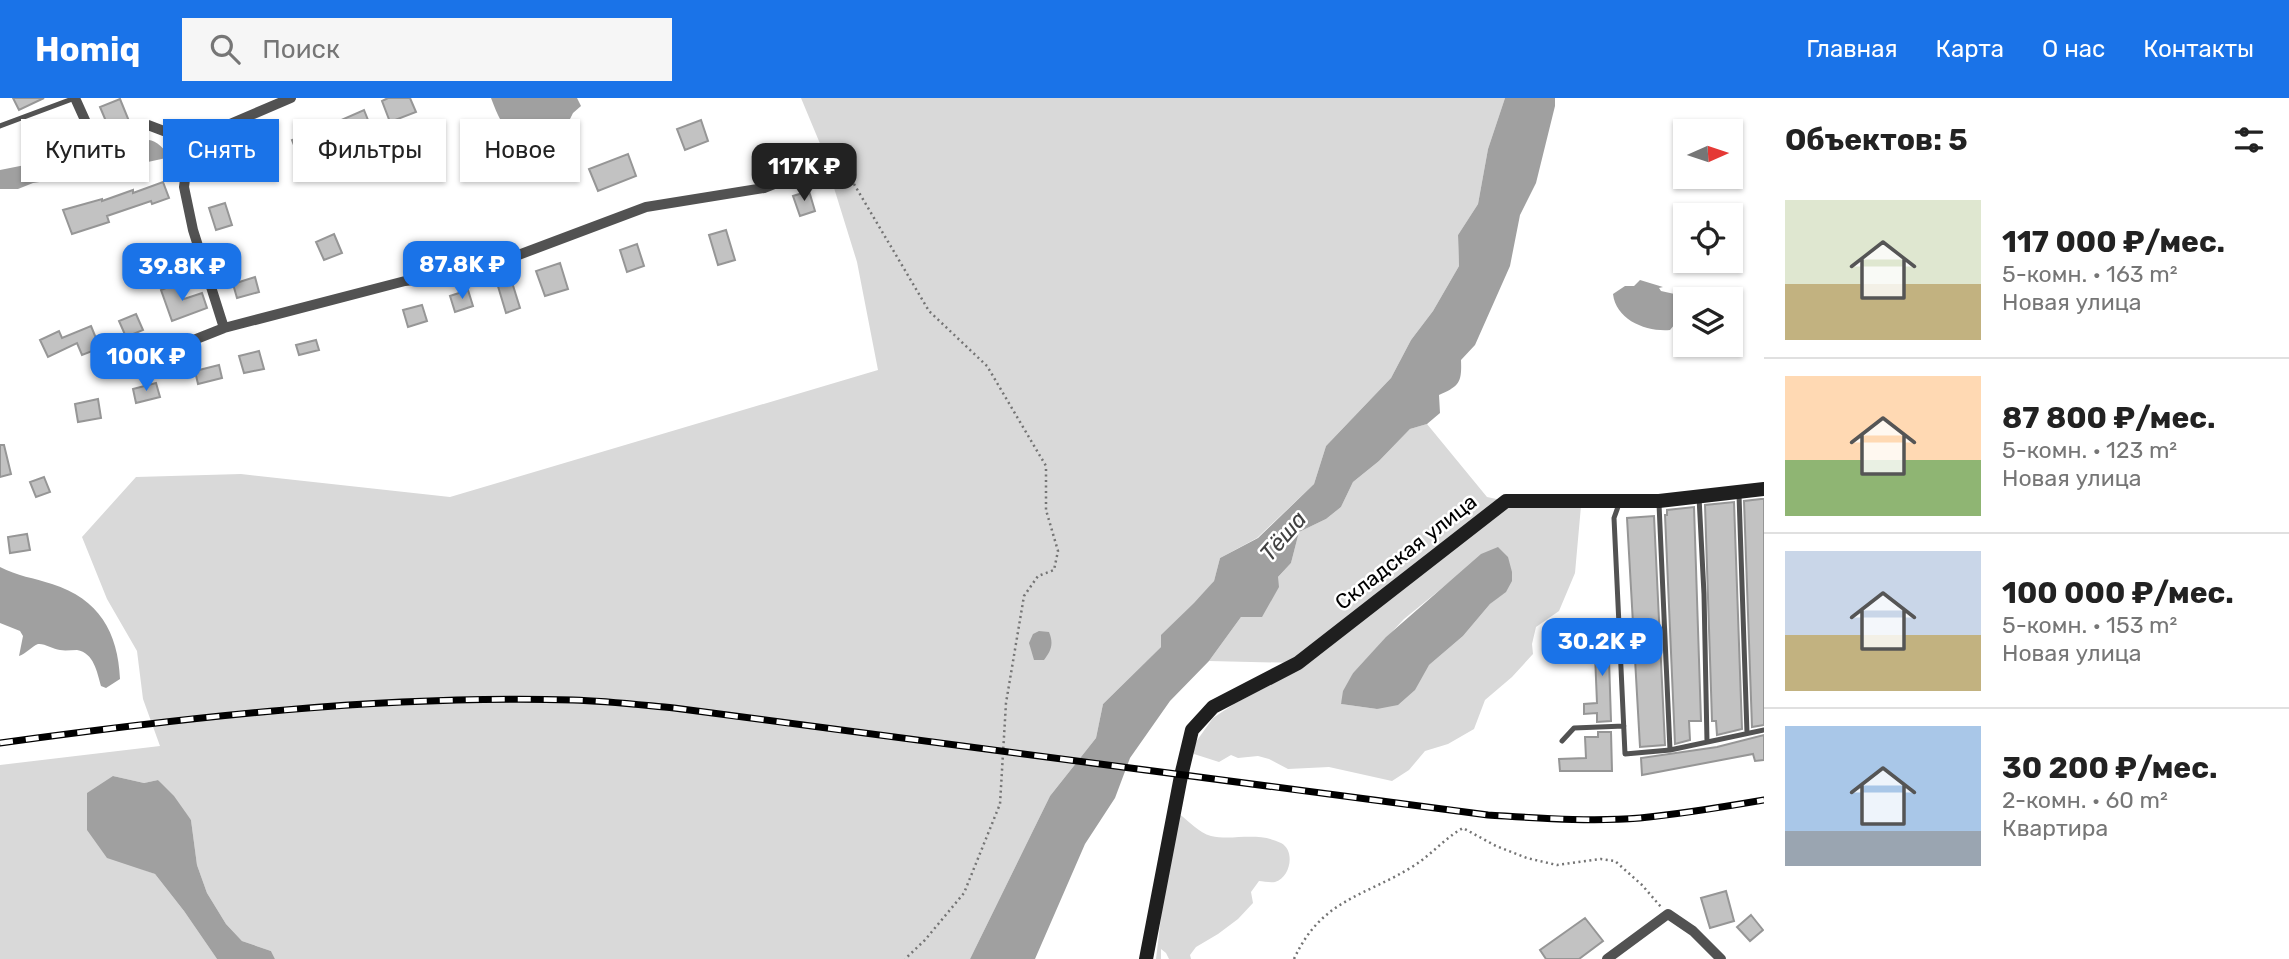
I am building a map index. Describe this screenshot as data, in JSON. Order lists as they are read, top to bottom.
{
  "streets": {
    "street": ["Складская улица"]
  },
  "water": ["Тёша"],
  "north": "right",
  "page": {
    "header": "Homiq",
    "search": "Поиск",
    "nav": [
      "Главная",
      "Карта",
      "О нас",
      "Контакты"
    ],
    "heading": "Объектов: 5",
    "chip": [
      "Купить",
      "Снять",
      "Фильтры",
      "Новое"
    ],
    "price": [
      "117K ₽",
      "87.8K ₽",
      "39.8K ₽",
      "100K ₽",
      "30.2K ₽"
    ],
    "list": [
      {
        "name": "117 000 ₽/мес.",
        "note": "5-комн. · 163 m² · Новая улица"
      },
      {
        "name": "87 800 ₽/мес.",
        "note": "5-комн. · 123 m² · Новая улица"
      },
      {
        "name": "100 000 ₽/мес.",
        "note": "5-комн. · 153 m² · Новая улица"
      },
      {
        "name": "30 200 ₽/мес.",
        "note": "2-комн. · 60 m² · Квартира"
      }
    ]
  }
}
